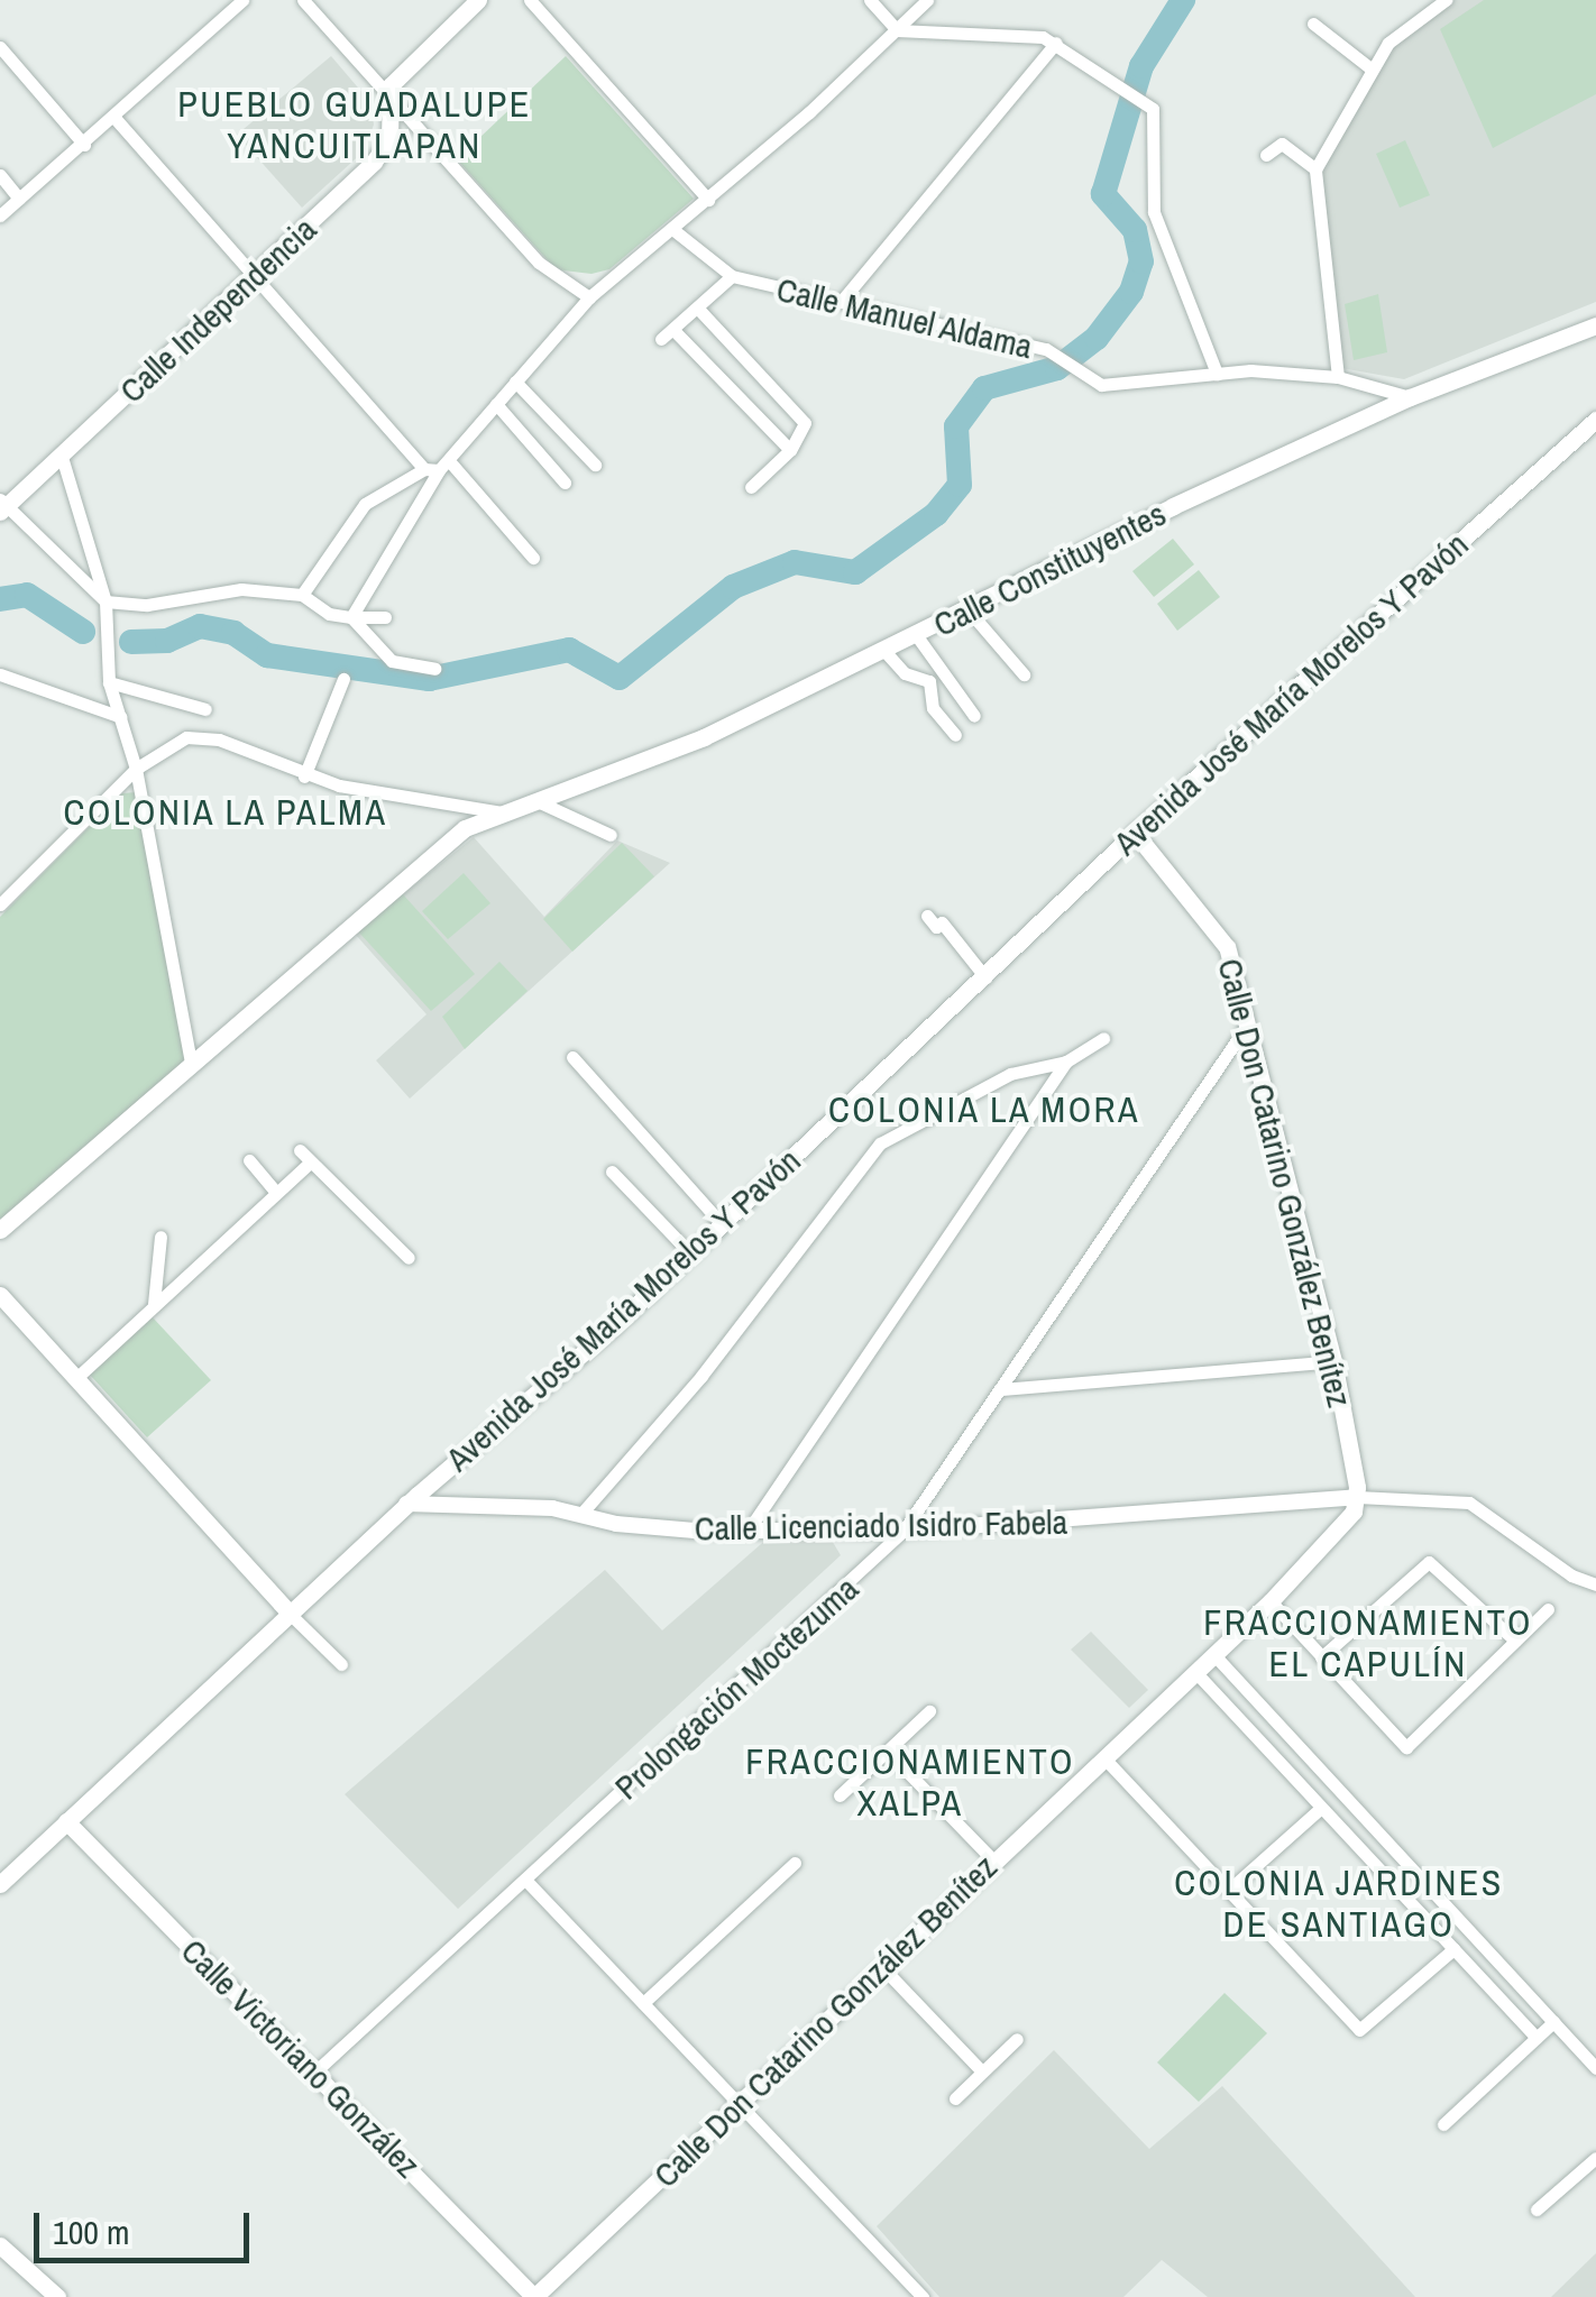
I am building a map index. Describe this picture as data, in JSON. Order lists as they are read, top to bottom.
{
  "streets": {
    "main road": [
      "Calle Independencia",
      "Calle Constituyentes",
      "Avenida José María Morelos Y Pavón",
      "Calle Don Catarino González Benítez",
      "Calle Victoriano González"
    ],
    "street": ["Calle Manuel Aldama", "Calle Licenciado Isidro Fabela", "Prolongación Moctezuma"]
  },
  "crossings": [
    ["Calle Manuel Aldama", "Calle Constituyentes"],
    ["Avenida José María Morelos Y Pavón", "Calle Don Catarino González Benítez"],
    ["Avenida José María Morelos Y Pavón", "Calle Licenciado Isidro Fabela"],
    ["Avenida José María Morelos Y Pavón", "Calle Victoriano González"],
    ["Calle Don Catarino González Benítez", "Calle Licenciado Isidro Fabela"],
    ["Calle Don Catarino González Benítez", "Prolongación Moctezuma"],
    ["Calle Don Catarino González Benítez", "Calle Victoriano González"],
    ["Calle Licenciado Isidro Fabela", "Prolongación Moctezuma"],
    ["Prolongación Moctezuma", "Calle Victoriano González"]
  ],
  "districts": [
    "PUEBLO GUADALUPE YANCUITLAPAN",
    "COLONIA LA PALMA",
    "COLONIA LA MORA",
    "FRACCIONAMIENTO EL CAPULÍN",
    "FRACCIONAMIENTO XALPA",
    "COLONIA JARDINES DE SANTIAGO"
  ],
  "scale_bar": "100 m"
}
